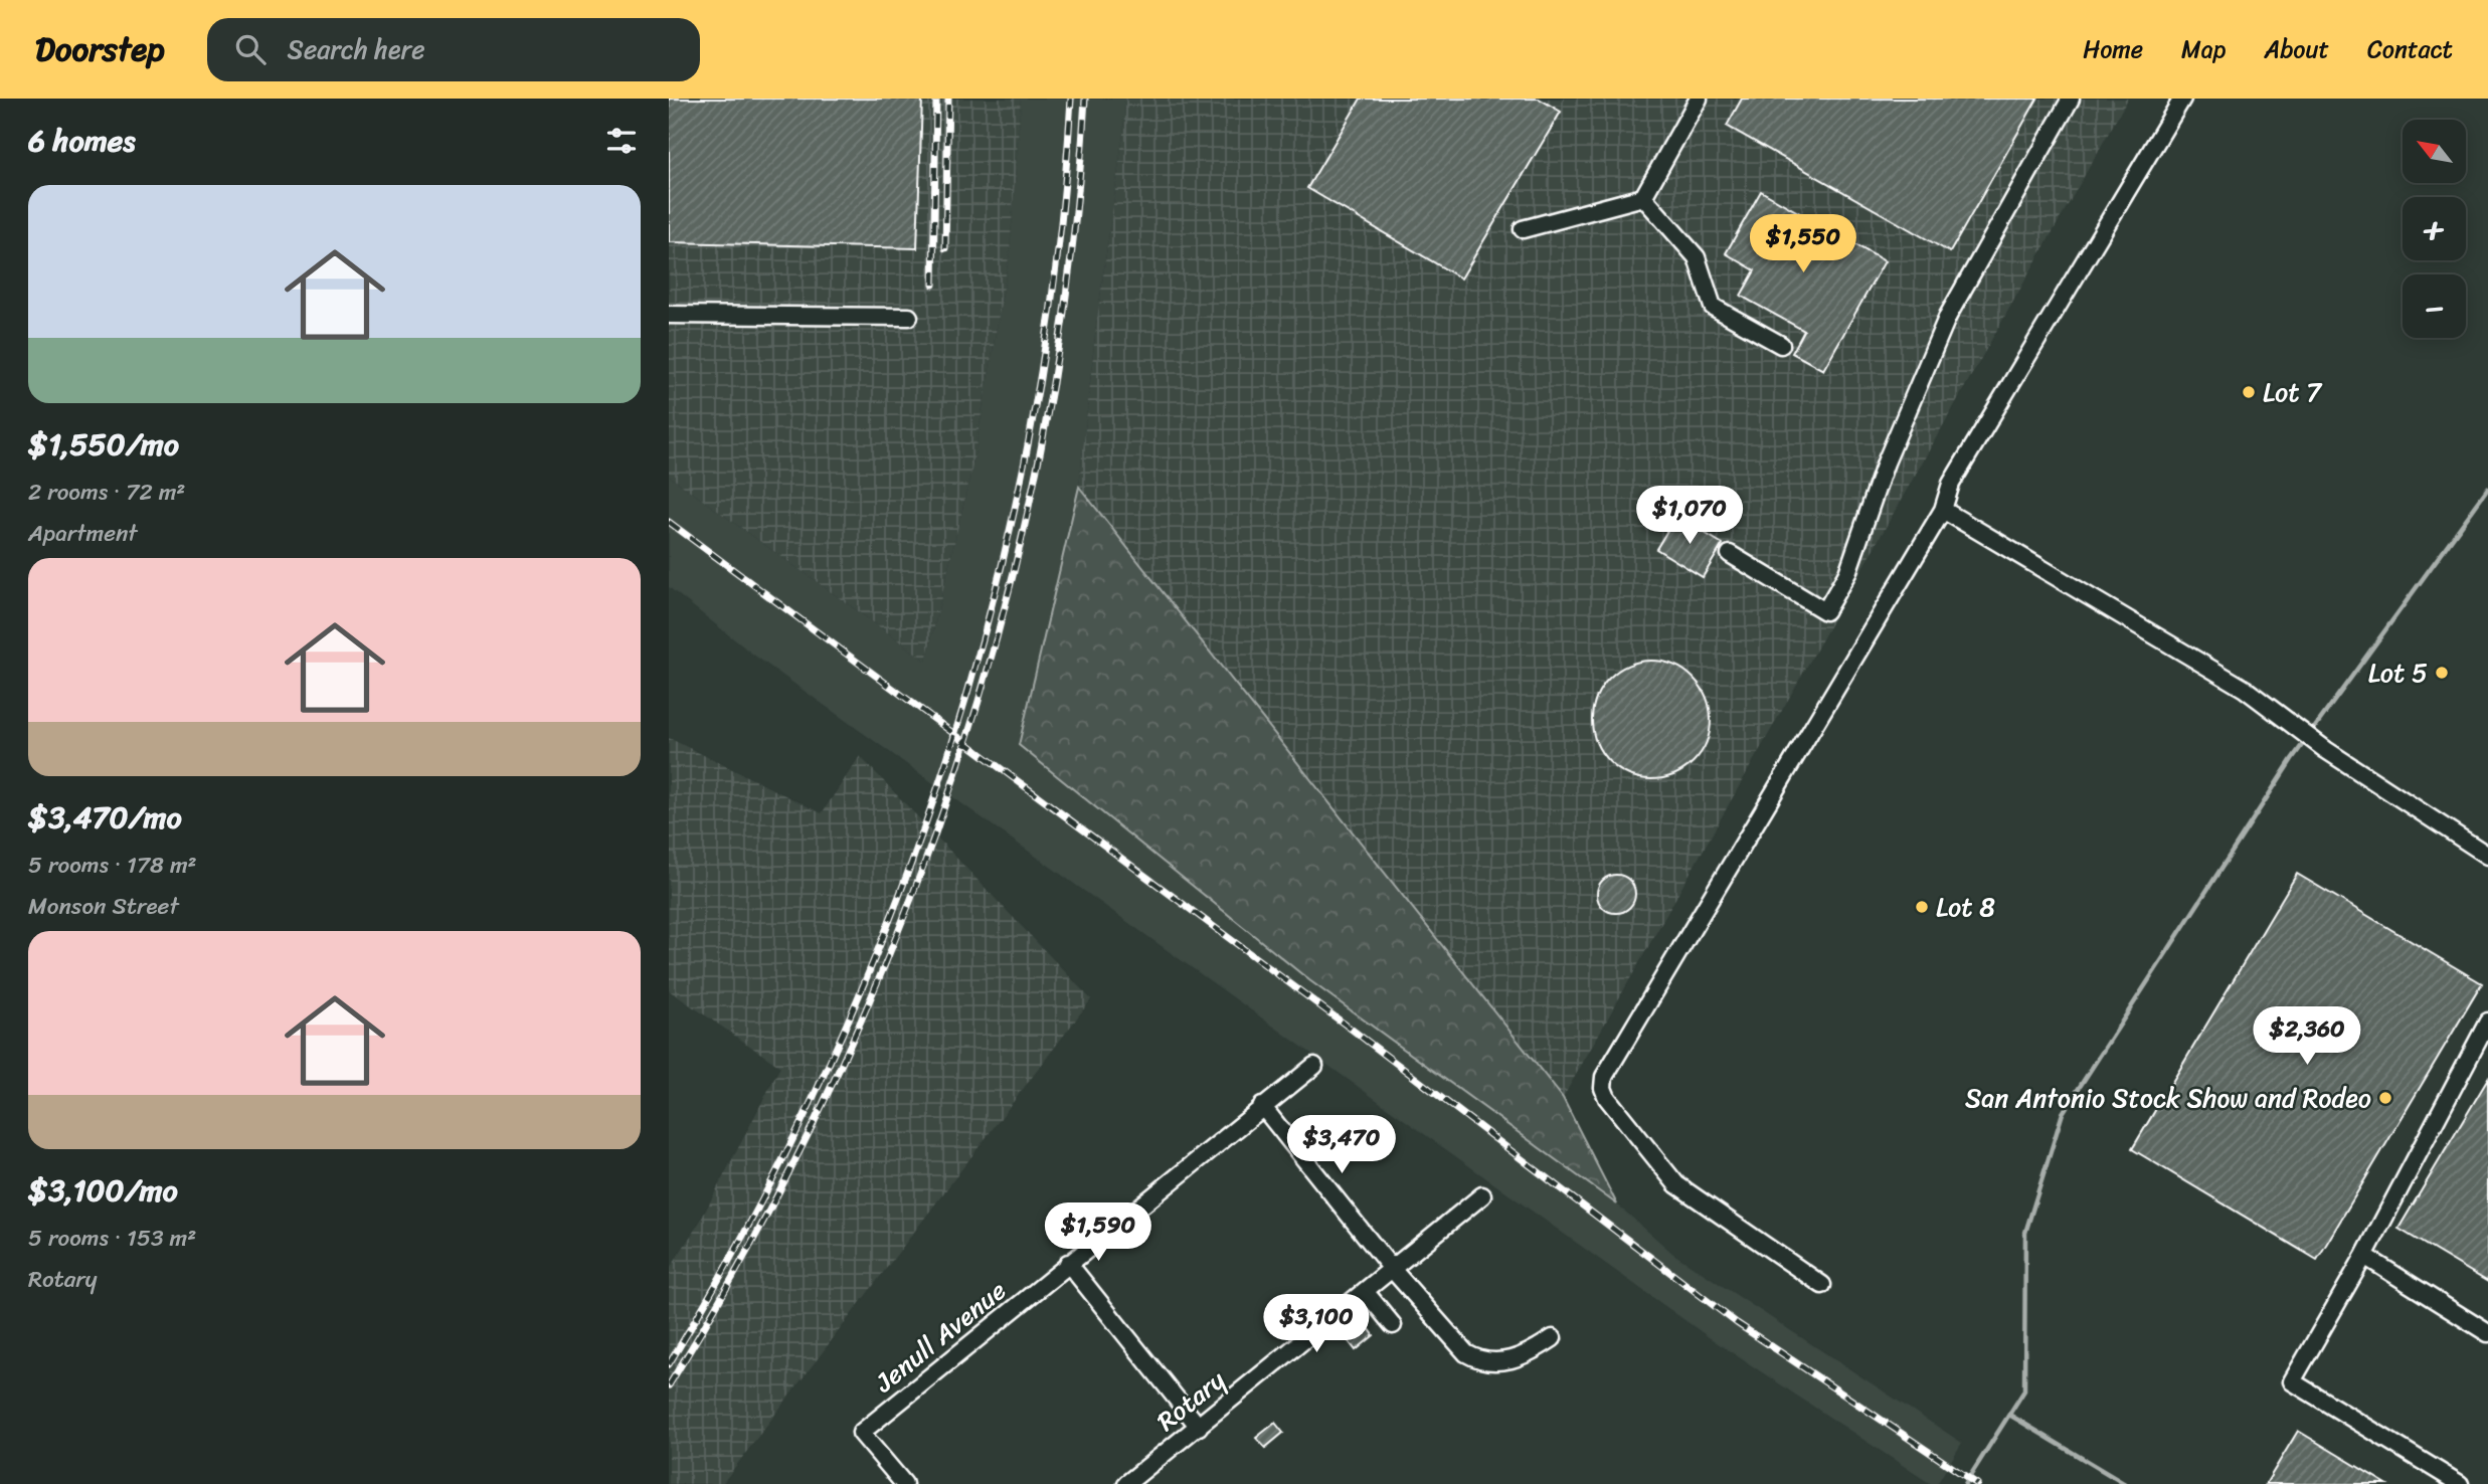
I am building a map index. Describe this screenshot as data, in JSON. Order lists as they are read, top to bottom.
{
  "streets": {
    "street": ["Jenull Avenue", "Rotary"]
  },
  "places": [
    "Lot 7",
    "Lot 5",
    "Lot 8",
    "San Antonio Stock Show and Rodeo"
  ],
  "north": "top left",
  "page": {
    "header": "Doorstep",
    "search": "Search here",
    "nav": [
      "Home",
      "Map",
      "About",
      "Contact"
    ],
    "heading": "6 homes",
    "map_buttons": ["+", "−"],
    "list": [
      {
        "name": "$1,550/mo",
        "note": "2 rooms · 72 m² · Apartment"
      },
      {
        "name": "$3,470/mo",
        "note": "5 rooms · 178 m² · Monson Street"
      },
      {
        "name": "$3,100/mo",
        "note": "5 rooms · 153 m² · Rotary"
      }
    ],
    "price": [
      "$1,550",
      "$1,070",
      "$2,360",
      "$3,470",
      "$1,590",
      "$3,100"
    ]
  }
}
